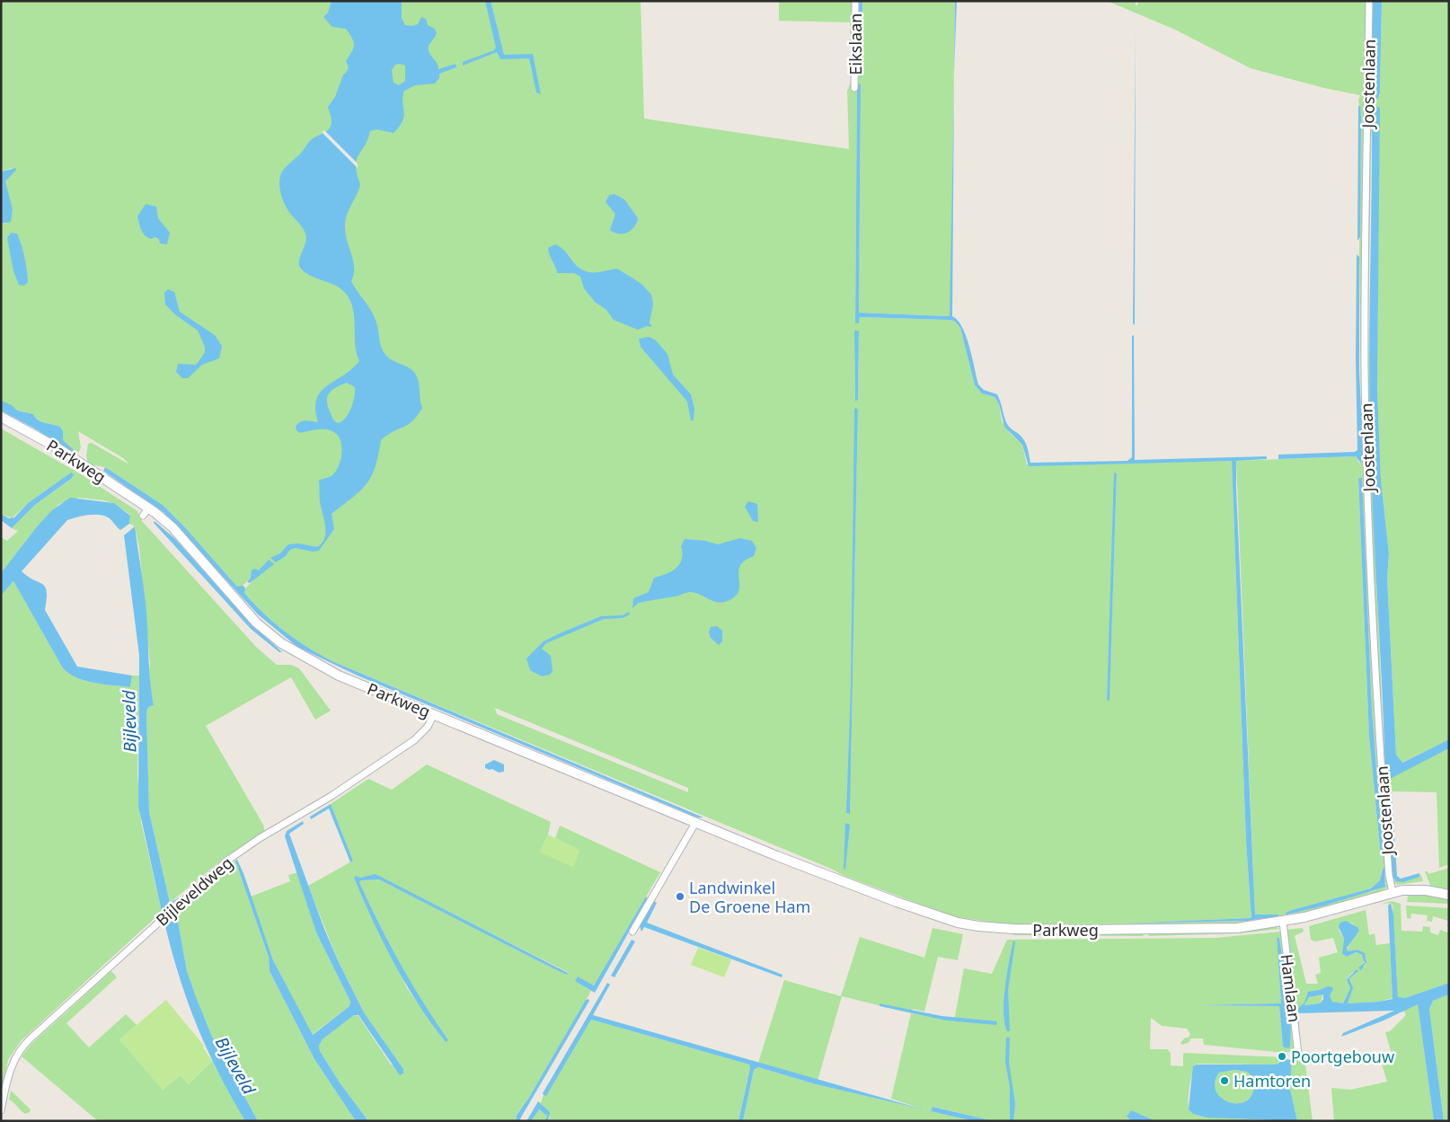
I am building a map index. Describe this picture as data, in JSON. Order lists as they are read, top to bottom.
{
  "streets": {
    "street": [
      "Eikslaan",
      "Joostenlaan",
      "Parkweg",
      "Bijleveldweg",
      "Hamlaan"
    ]
  },
  "crossings": [
    ["Joostenlaan", "Parkweg"],
    ["Parkweg", "Bijleveldweg"],
    ["Parkweg", "Hamlaan"]
  ],
  "water": ["Bijleveld"],
  "places": ["Landwinkel De Groene Ham", "Poortgebouw", "Hamtoren"]
}
